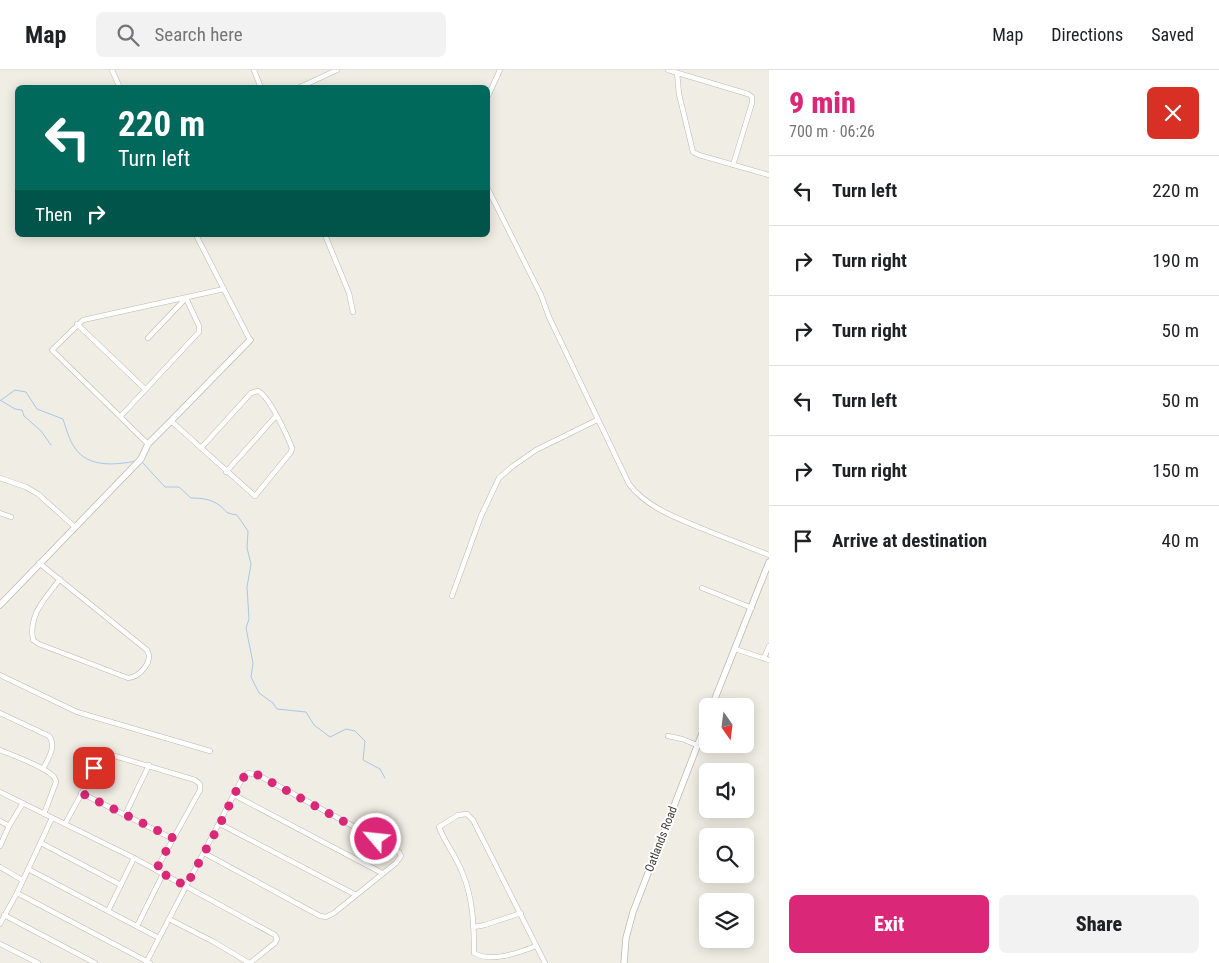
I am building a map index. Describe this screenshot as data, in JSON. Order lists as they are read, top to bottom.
{
  "streets": {
    "street": ["Oatlands Road"]
  },
  "north": "bottom",
  "page": {
    "header": "Map",
    "search": "Search here",
    "nav": ["Map", "Directions", "Saved"],
    "heading": ["9 min", "700 m · 06:26"],
    "turn": ["220 m", "Turn left"],
    "list": [
      {
        "name": "Turn left",
        "value": "220 m"
      },
      {
        "name": "Turn right",
        "value": "190 m"
      },
      {
        "name": "Turn right",
        "value": "50 m"
      },
      {
        "name": "Turn left",
        "value": "50 m"
      },
      {
        "name": "Turn right",
        "value": "150 m"
      },
      {
        "name": "Arrive at destination",
        "value": "40 m"
      }
    ],
    "then": "Then",
    "buttons": ["Exit", "Share"]
  }
}
